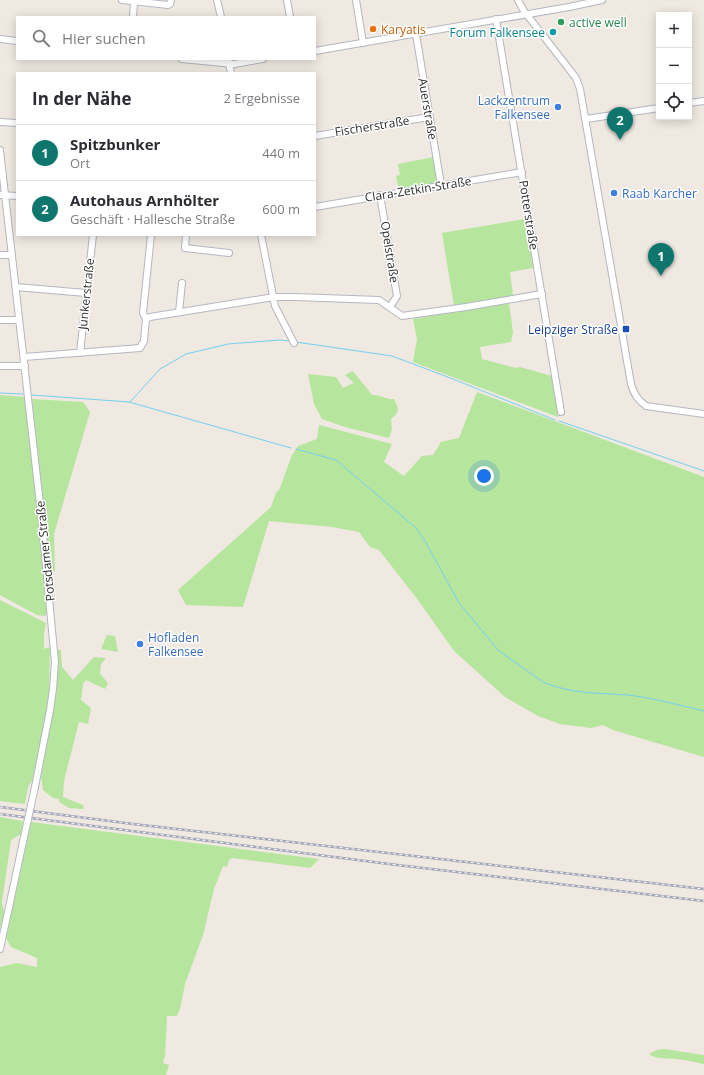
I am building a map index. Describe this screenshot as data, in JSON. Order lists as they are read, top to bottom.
{
  "streets": {
    "street": [
      "Auerstraße",
      "Fischerstraße",
      "Clara-Zetkin-Straße",
      "Potterstraße",
      "Opelstraße",
      "Junkerstraße",
      "Potsdamer Straße"
    ]
  },
  "crossings": [
    ["Auerstraße", "Fischerstraße"],
    ["Auerstraße", "Clara-Zetkin-Straße"],
    ["Clara-Zetkin-Straße", "Potterstraße"],
    ["Clara-Zetkin-Straße", "Opelstraße"]
  ],
  "places": {
    "other": [
      "active well",
      "Karyatis",
      "Forum Falkensee",
      "Lackzentrum Falkensee",
      "Raab Karcher",
      "Hofladen Falkensee"
    ],
    "transit": ["Leipziger Straße"]
  },
  "page": {
    "map_buttons": ["+", "−"],
    "search": "Hier suchen",
    "heading": ["In der Nähe", "2 Ergebnisse"],
    "pins": ["2", "1"],
    "list": [
      {
        "mark": "1",
        "name": "Spitzbunker",
        "note": "Ort",
        "value": "440 m"
      },
      {
        "mark": "2",
        "name": "Autohaus Arnhölter",
        "note": "Geschäft · Hallesche Straße",
        "value": "600 m"
      }
    ]
  }
}
